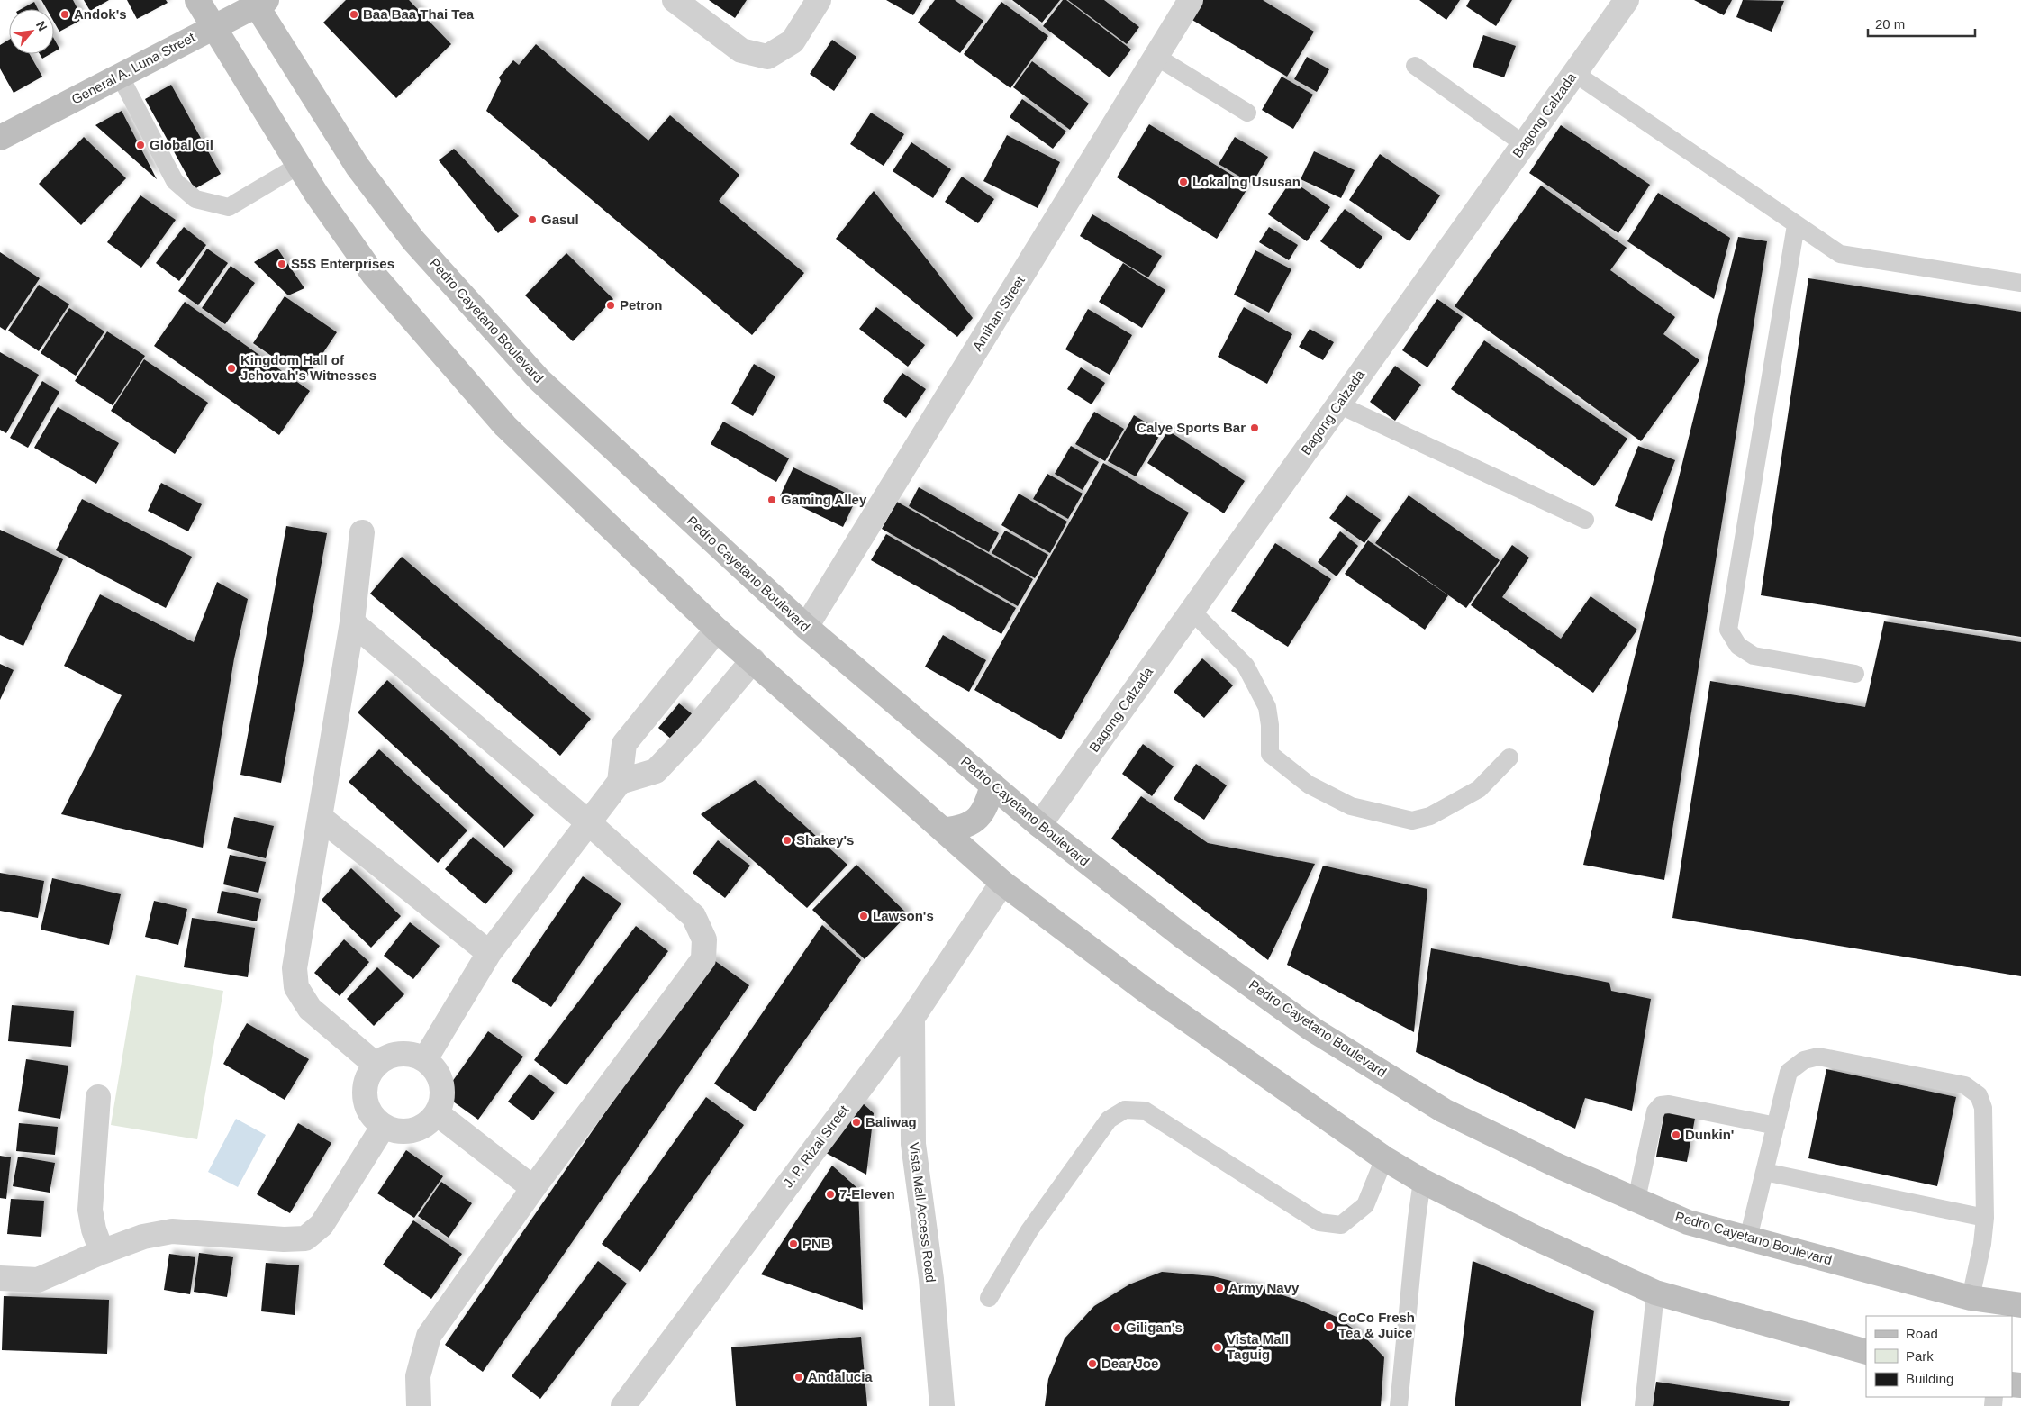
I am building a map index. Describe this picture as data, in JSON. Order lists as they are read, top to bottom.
{
  "streets": {
    "main road": ["General A. Luna Street", "Pedro Cayetano Boulevard"],
    "street": [
      "Bagong Calzada",
      "Amihan Street",
      "J. P. Rizal Street",
      "Vista Mall Access Road"
    ]
  },
  "crossings": [
    ["General A. Luna Street", "Pedro Cayetano Boulevard"],
    ["Bagong Calzada", "Pedro Cayetano Boulevard"],
    ["Amihan Street", "Pedro Cayetano Boulevard"],
    ["J. P. Rizal Street", "Vista Mall Access Road"]
  ],
  "places": [
    "Andok's",
    "Baa Baa Thai Tea",
    "Global Oil",
    "Lokal ng Ususan",
    "Gasul",
    "S5S Enterprises",
    "Petron",
    "Kingdom Hall of Jehovah's Witnesses",
    "Calye Sports Bar",
    "Gaming Alley",
    "Shakey's",
    "Lawson's",
    "Baliwag",
    "Dunkin'",
    "7-Eleven",
    "PNB",
    "Army Navy",
    "CoCo Fresh Tea & Juice",
    "Giligan's",
    "Vista Mall Taguig",
    "Dear Joe",
    "Andalucia"
  ],
  "legend": ["Road", "Park", "Building"],
  "scale_bar": "20 m",
  "north": "top right"
}
